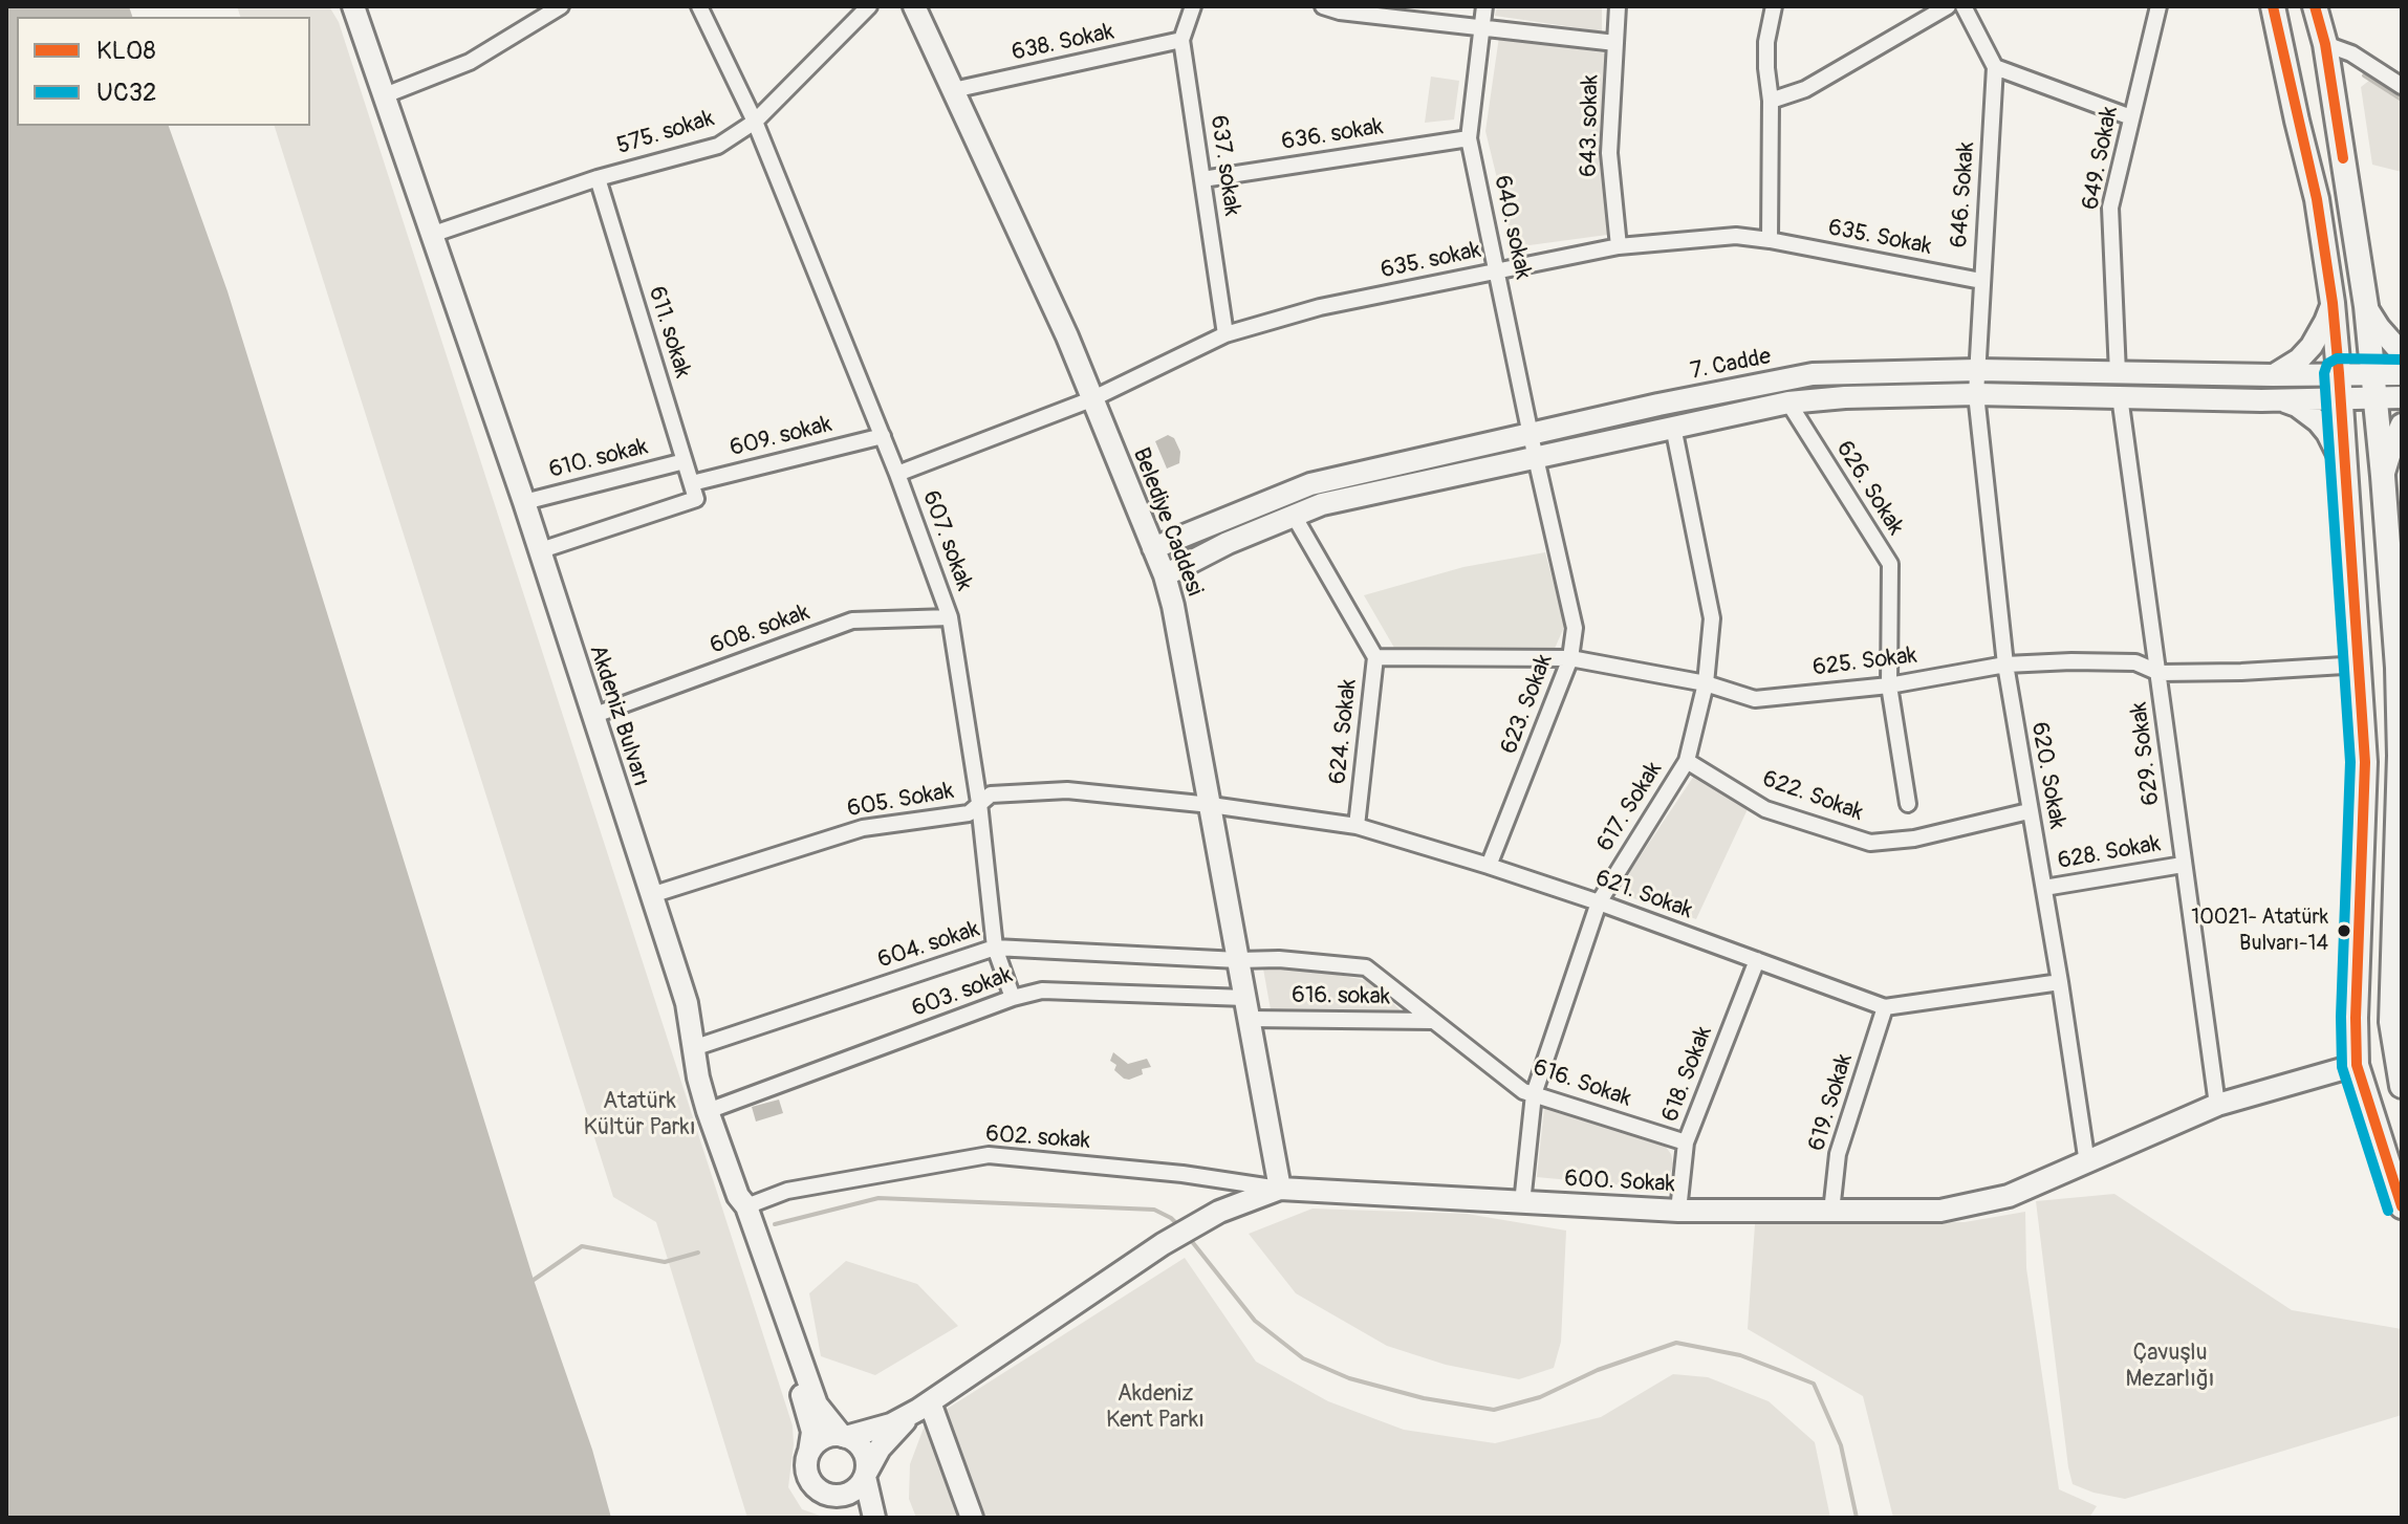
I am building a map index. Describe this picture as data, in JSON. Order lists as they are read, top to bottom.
{
  "streets": {
    "main road": [
      "7. Cadde",
      "Belediye Caddesi",
      "Akdeniz Bulvarı",
      "600. Sokak"
    ],
    "street": [
      "638. Sokak",
      "643. sokak",
      "575. sokak",
      "636. sokak",
      "649. Sokak",
      "637. sokak",
      "646. Sokak",
      "640. sokak",
      "635. Sokak",
      "635. sokak",
      "611. sokak",
      "609. sokak",
      "610. sokak",
      "626. Sokak",
      "607. sokak",
      "608. sokak",
      "625. Sokak",
      "623. Sokak",
      "624. Sokak",
      "629. Sokak",
      "620. Sokak",
      "622. Sokak",
      "605. Sokak",
      "617. Sokak",
      "628. Sokak",
      "621. Sokak",
      "604. sokak",
      "603. sokak",
      "616. sokak",
      "618. Sokak",
      "616. Sokak",
      "619. Sokak",
      "602. sokak"
    ]
  },
  "crossings": [
    ["638. Sokak", "637. sokak"],
    ["638. Sokak", "Belediye Caddesi"],
    ["643. sokak", "635. sokak"],
    ["575. sokak", "611. sokak"],
    ["575. sokak", "607. sokak"],
    ["575. sokak", "Akdeniz Bulvarı"],
    ["636. sokak", "637. sokak"],
    ["636. sokak", "640. sokak"],
    ["649. Sokak", "7. Cadde"],
    ["637. sokak", "635. sokak"],
    ["646. Sokak", "635. Sokak"],
    ["646. Sokak", "7. Cadde"],
    ["646. Sokak", "620. Sokak"],
    ["640. sokak", "635. sokak"],
    ["640. sokak", "7. Cadde"],
    ["640. sokak", "623. Sokak"],
    ["635. Sokak", "635. sokak"],
    ["635. sokak", "Belediye Caddesi"],
    ["635. sokak", "607. sokak"],
    ["611. sokak", "609. sokak"],
    ["611. sokak", "610. sokak"],
    ["7. Cadde", "626. Sokak"],
    ["7. Cadde", "Belediye Caddesi"],
    ["7. Cadde", "623. Sokak"],
    ["7. Cadde", "624. Sokak"],
    ["7. Cadde", "629. Sokak"],
    ["7. Cadde", "620. Sokak"],
    ["7. Cadde", "617. Sokak"],
    ["609. sokak", "607. sokak"],
    ["609. sokak", "Akdeniz Bulvarı"],
    ["610. sokak", "Akdeniz Bulvarı"],
    ["626. Sokak", "625. Sokak"],
    ["Belediye Caddesi", "605. Sokak"],
    ["Belediye Caddesi", "621. Sokak"],
    ["Belediye Caddesi", "604. sokak"],
    ["Belediye Caddesi", "603. sokak"],
    ["Belediye Caddesi", "616. sokak"],
    ["Belediye Caddesi", "602. sokak"],
    ["Belediye Caddesi", "600. Sokak"],
    ["607. sokak", "608. sokak"],
    ["607. sokak", "605. Sokak"],
    ["607. sokak", "604. sokak"],
    ["607. sokak", "603. sokak"],
    ["608. sokak", "Akdeniz Bulvarı"],
    ["625. Sokak", "623. Sokak"],
    ["625. Sokak", "624. Sokak"],
    ["625. Sokak", "629. Sokak"],
    ["625. Sokak", "620. Sokak"],
    ["625. Sokak", "617. Sokak"],
    ["623. Sokak", "621. Sokak"],
    ["Akdeniz Bulvarı", "605. Sokak"],
    ["Akdeniz Bulvarı", "604. sokak"],
    ["Akdeniz Bulvarı", "603. sokak"],
    ["Akdeniz Bulvarı", "602. sokak"],
    ["624. Sokak", "621. Sokak"],
    ["629. Sokak", "628. Sokak"],
    ["629. Sokak", "600. Sokak"],
    ["620. Sokak", "622. Sokak"],
    ["620. Sokak", "628. Sokak"],
    ["620. Sokak", "621. Sokak"],
    ["620. Sokak", "600. Sokak"],
    ["622. Sokak", "617. Sokak"],
    ["605. Sokak", "621. Sokak"],
    ["617. Sokak", "621. Sokak"],
    ["617. Sokak", "616. Sokak"],
    ["617. Sokak", "600. Sokak"],
    ["621. Sokak", "618. Sokak"],
    ["621. Sokak", "619. Sokak"],
    ["604. sokak", "616. sokak"],
    ["604. sokak", "616. Sokak"],
    ["603. sokak", "616. sokak"],
    ["616. sokak", "616. Sokak"],
    ["618. Sokak", "616. Sokak"],
    ["618. Sokak", "600. Sokak"],
    ["619. Sokak", "600. Sokak"],
    ["602. sokak", "600. Sokak"]
  ],
  "parks": ["Atatürk Kültür Parkı", "Çavuşlu Mezarlığı", "Akdeniz Kent Parkı"],
  "places": ["10021- Atatürk Bulvarı-14"],
  "lines": ["transit line KL08", "transit line UC32"],
  "legend": ["KL08", "UC32"]
}
